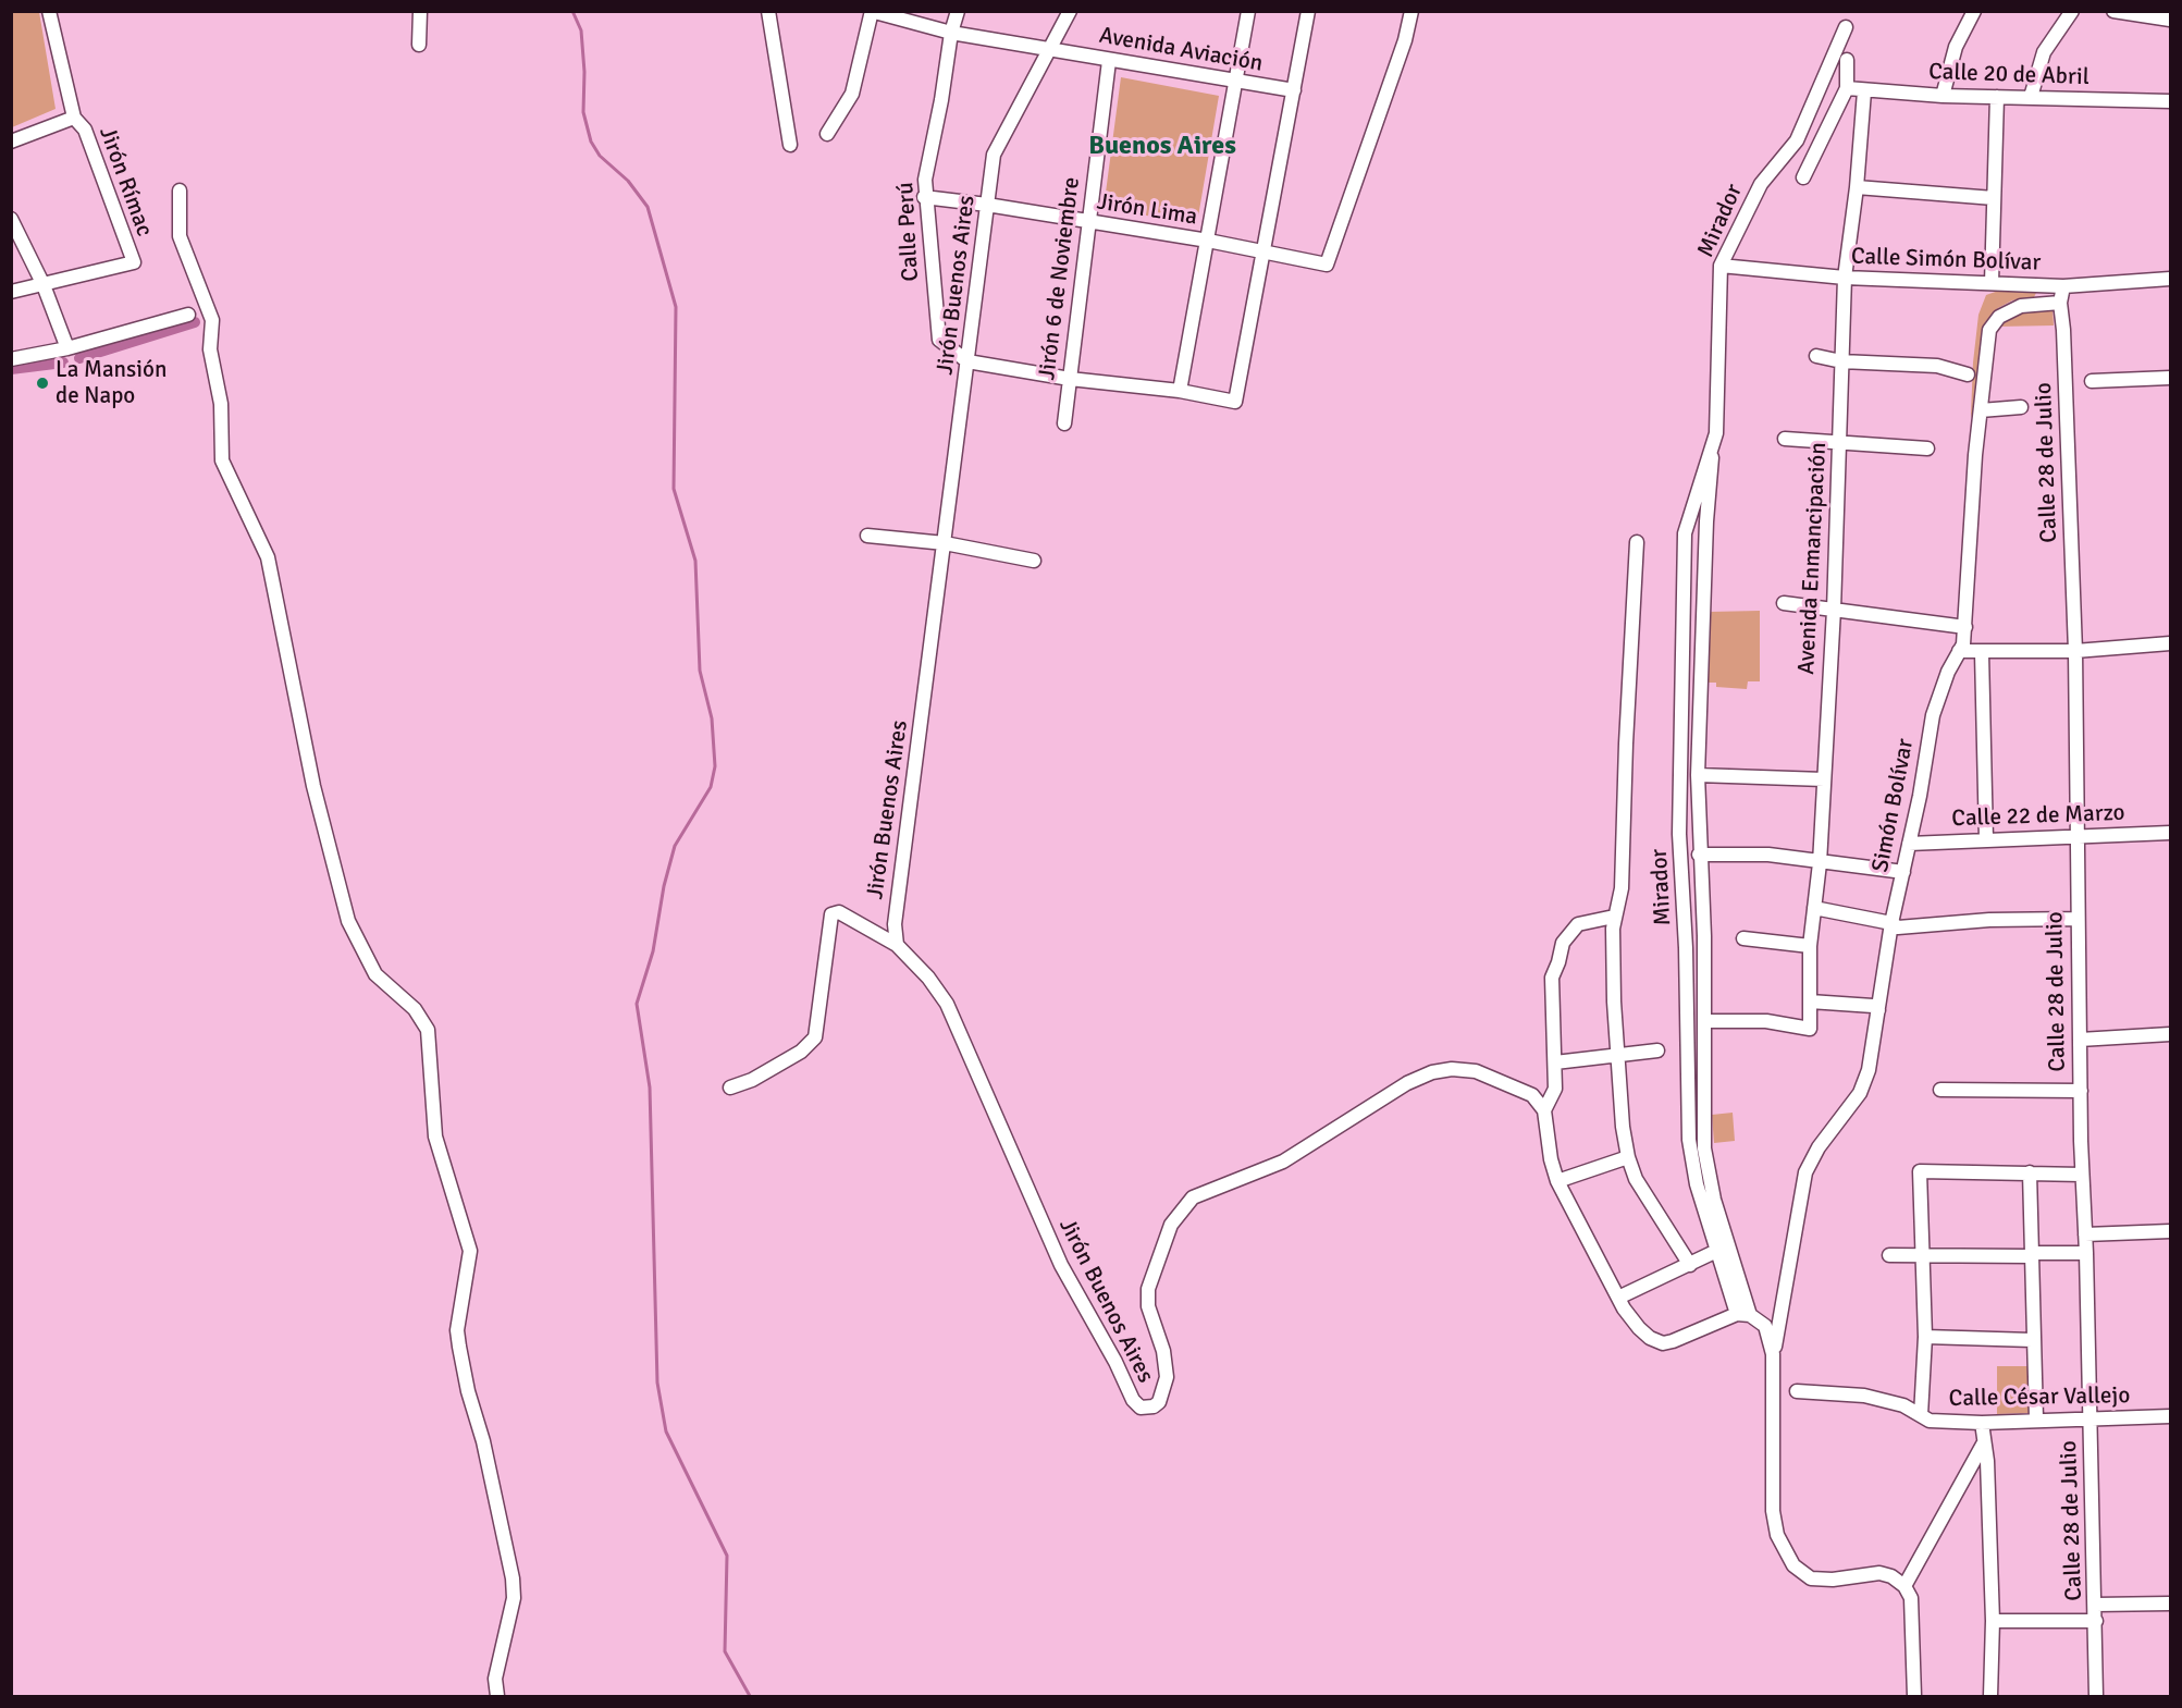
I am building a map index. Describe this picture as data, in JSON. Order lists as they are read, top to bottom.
{
  "streets": {
    "street": [
      "Avenida Aviación",
      "Calle 20 de Abril",
      "Jirón Rímac",
      "Jirón Lima",
      "Mirador",
      "Calle Perú",
      "Calle Simón Bolívar",
      "Jirón 6 de Noviembre",
      "Jirón Buenos Aires",
      "Calle 28 de Julio",
      "Avenida Enmancipación",
      "Simón Bolívar",
      "Calle 22 de Marzo",
      "Calle César Vallejo"
    ]
  },
  "crossings": [
    ["Avenida Aviación", "Calle Perú"],
    ["Avenida Aviación", "Jirón 6 de Noviembre"],
    ["Avenida Aviación", "Jirón Buenos Aires"],
    ["Calle 20 de Abril", "Avenida Enmancipación"],
    ["Jirón Lima", "Calle Perú"],
    ["Jirón Lima", "Jirón 6 de Noviembre"],
    ["Jirón Lima", "Jirón Buenos Aires"],
    ["Mirador", "Calle Simón Bolívar"],
    ["Mirador", "Avenida Enmancipación"],
    ["Calle Perú", "Jirón Buenos Aires"],
    ["Calle Simón Bolívar", "Calle 28 de Julio"],
    ["Calle Simón Bolívar", "Avenida Enmancipación"],
    ["Calle 28 de Julio", "Simón Bolívar"],
    ["Calle 28 de Julio", "Calle 22 de Marzo"],
    ["Calle 28 de Julio", "Calle César Vallejo"],
    ["Simón Bolívar", "Calle 22 de Marzo"]
  ],
  "districts": ["Buenos Aires"],
  "places": ["La Mansión de Napo"]
}
